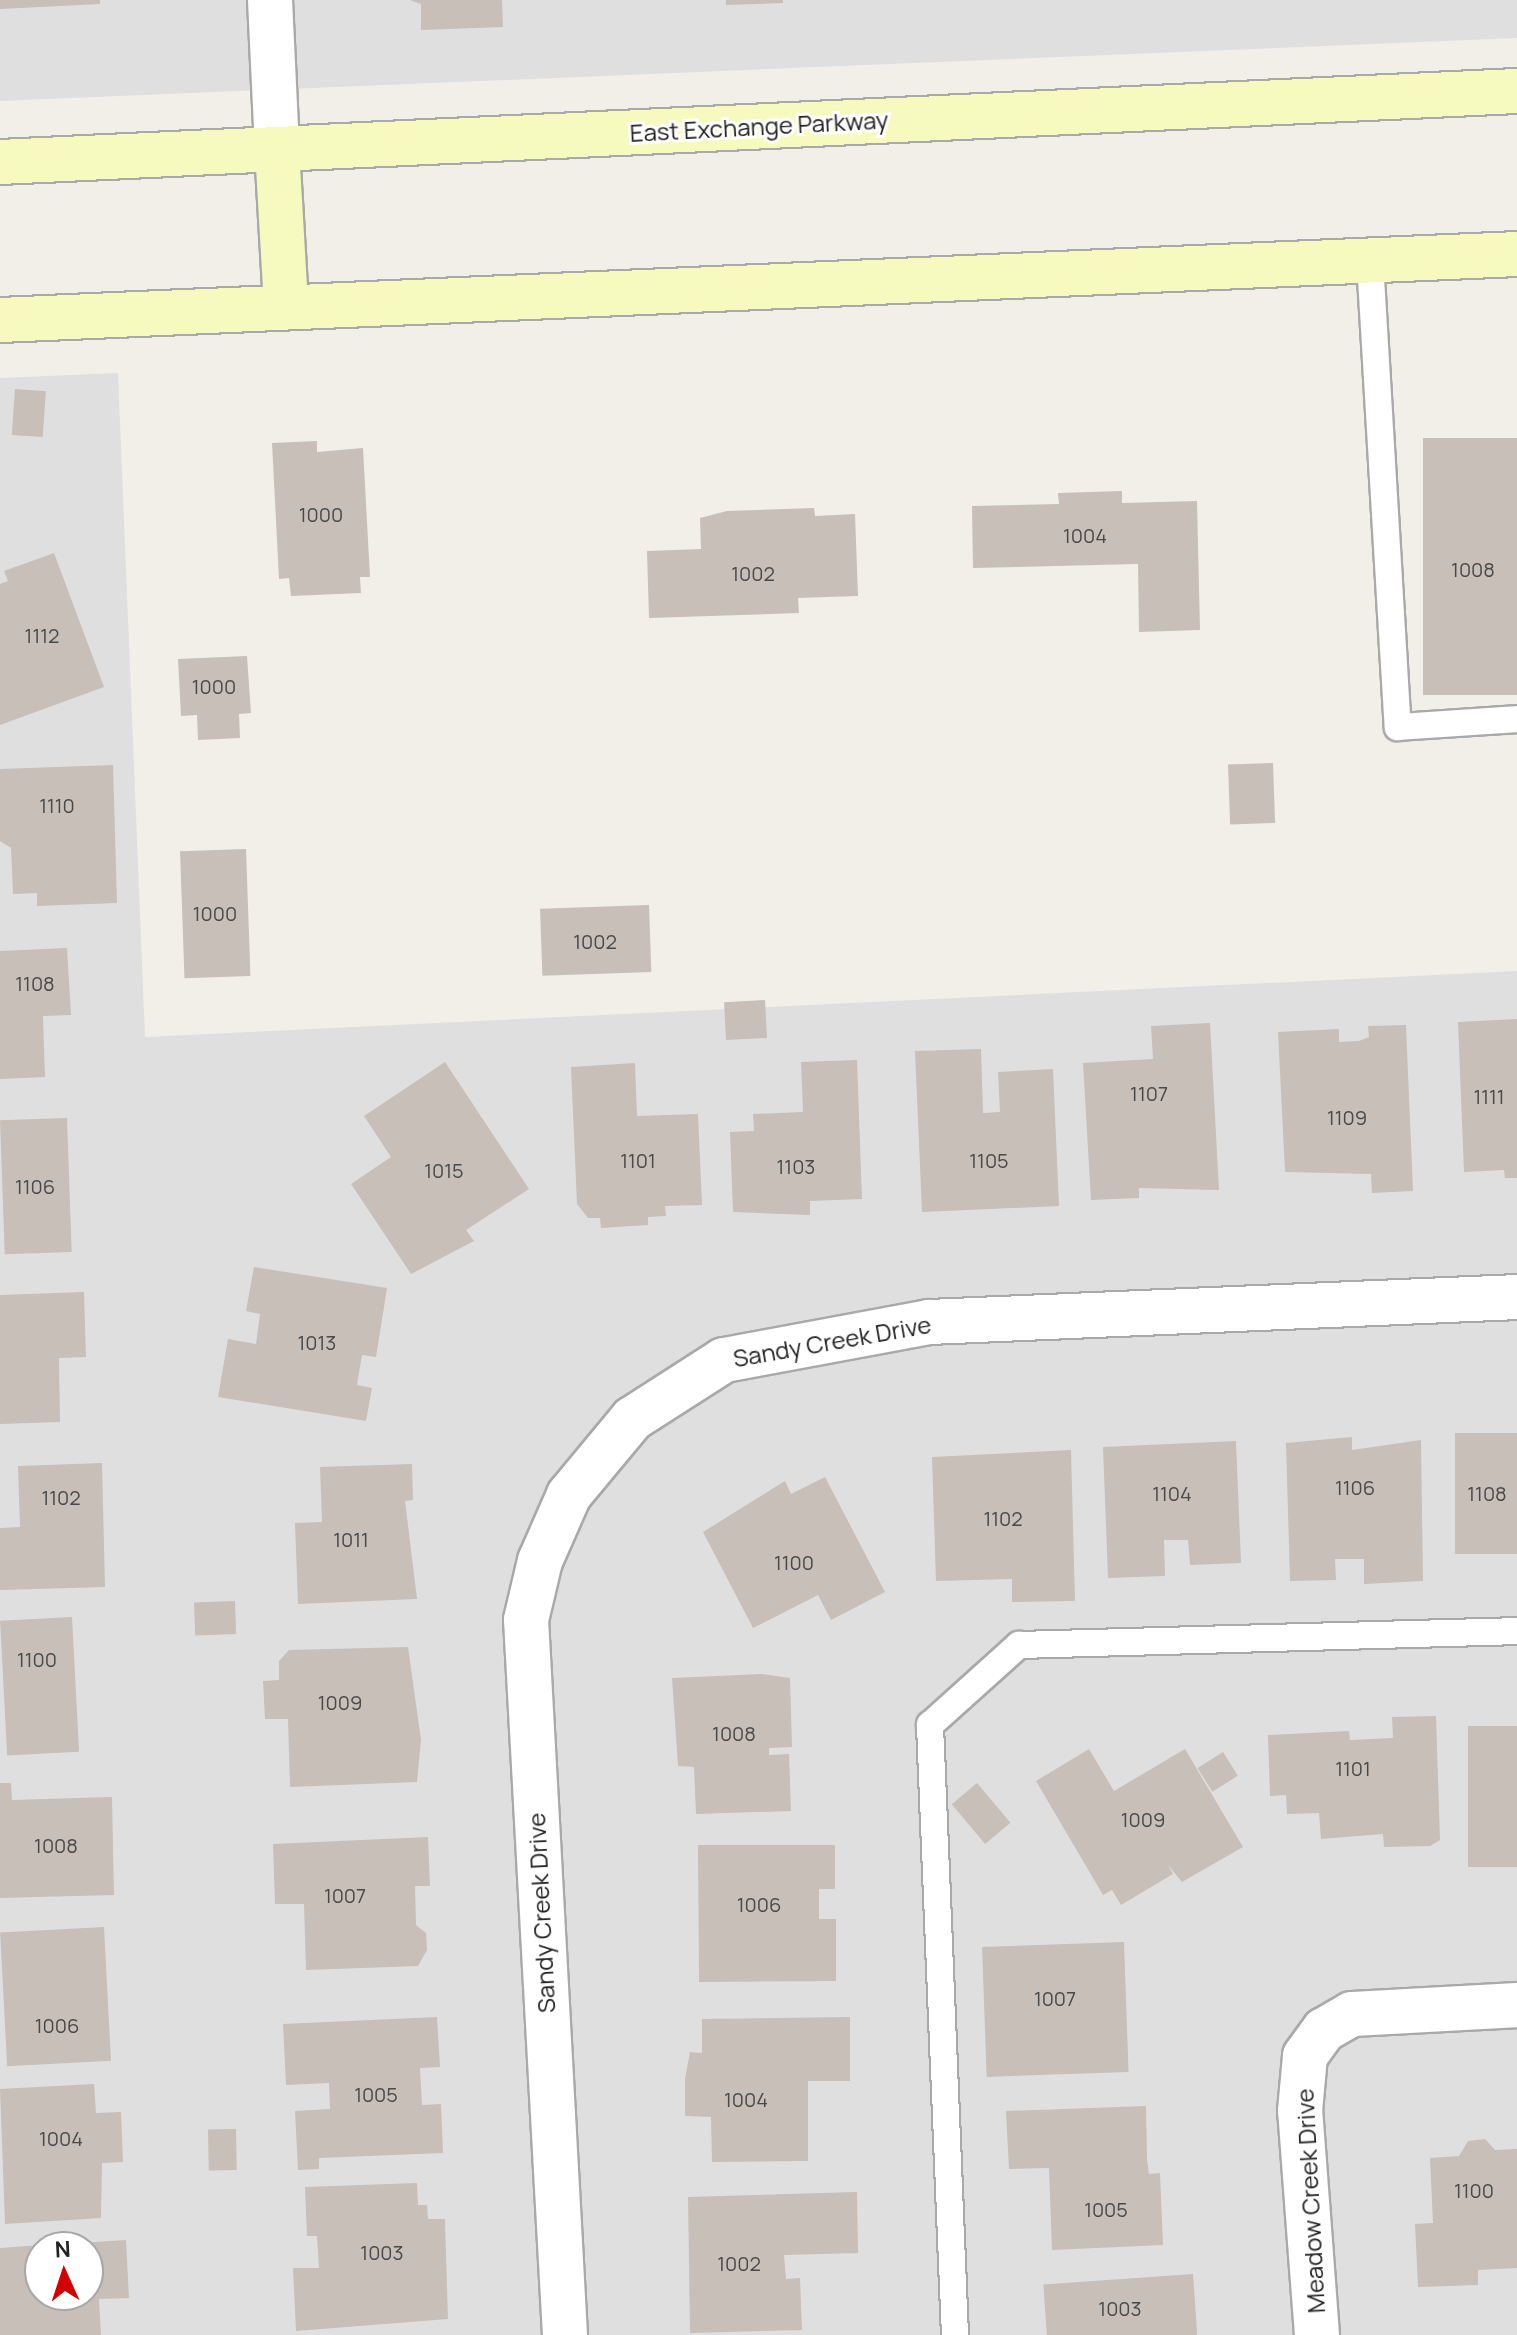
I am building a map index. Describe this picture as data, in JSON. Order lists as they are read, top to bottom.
{
  "streets": {
    "main road": ["East Exchange Parkway"],
    "street": ["Sandy Creek Drive", "Meadow Creek Drive"]
  },
  "house_numbers": [
    "1000",
    "1004",
    "1008",
    "1002",
    "1112",
    "1000",
    "1110",
    "1000",
    "1002",
    "1108",
    "1107",
    "1111",
    "1109",
    "1101",
    "1105",
    "1103",
    "1015",
    "1106",
    "1013",
    "1106",
    "1104",
    "1108",
    "1102",
    "1102",
    "1011",
    "1100",
    "1100",
    "1009",
    "1008",
    "1101",
    "1009",
    "1008",
    "1007",
    "1006",
    "1007",
    "1006",
    "1005",
    "1004",
    "1004",
    "1100",
    "1005",
    "1003",
    "1002",
    "1003"
  ],
  "north": "top"
}
